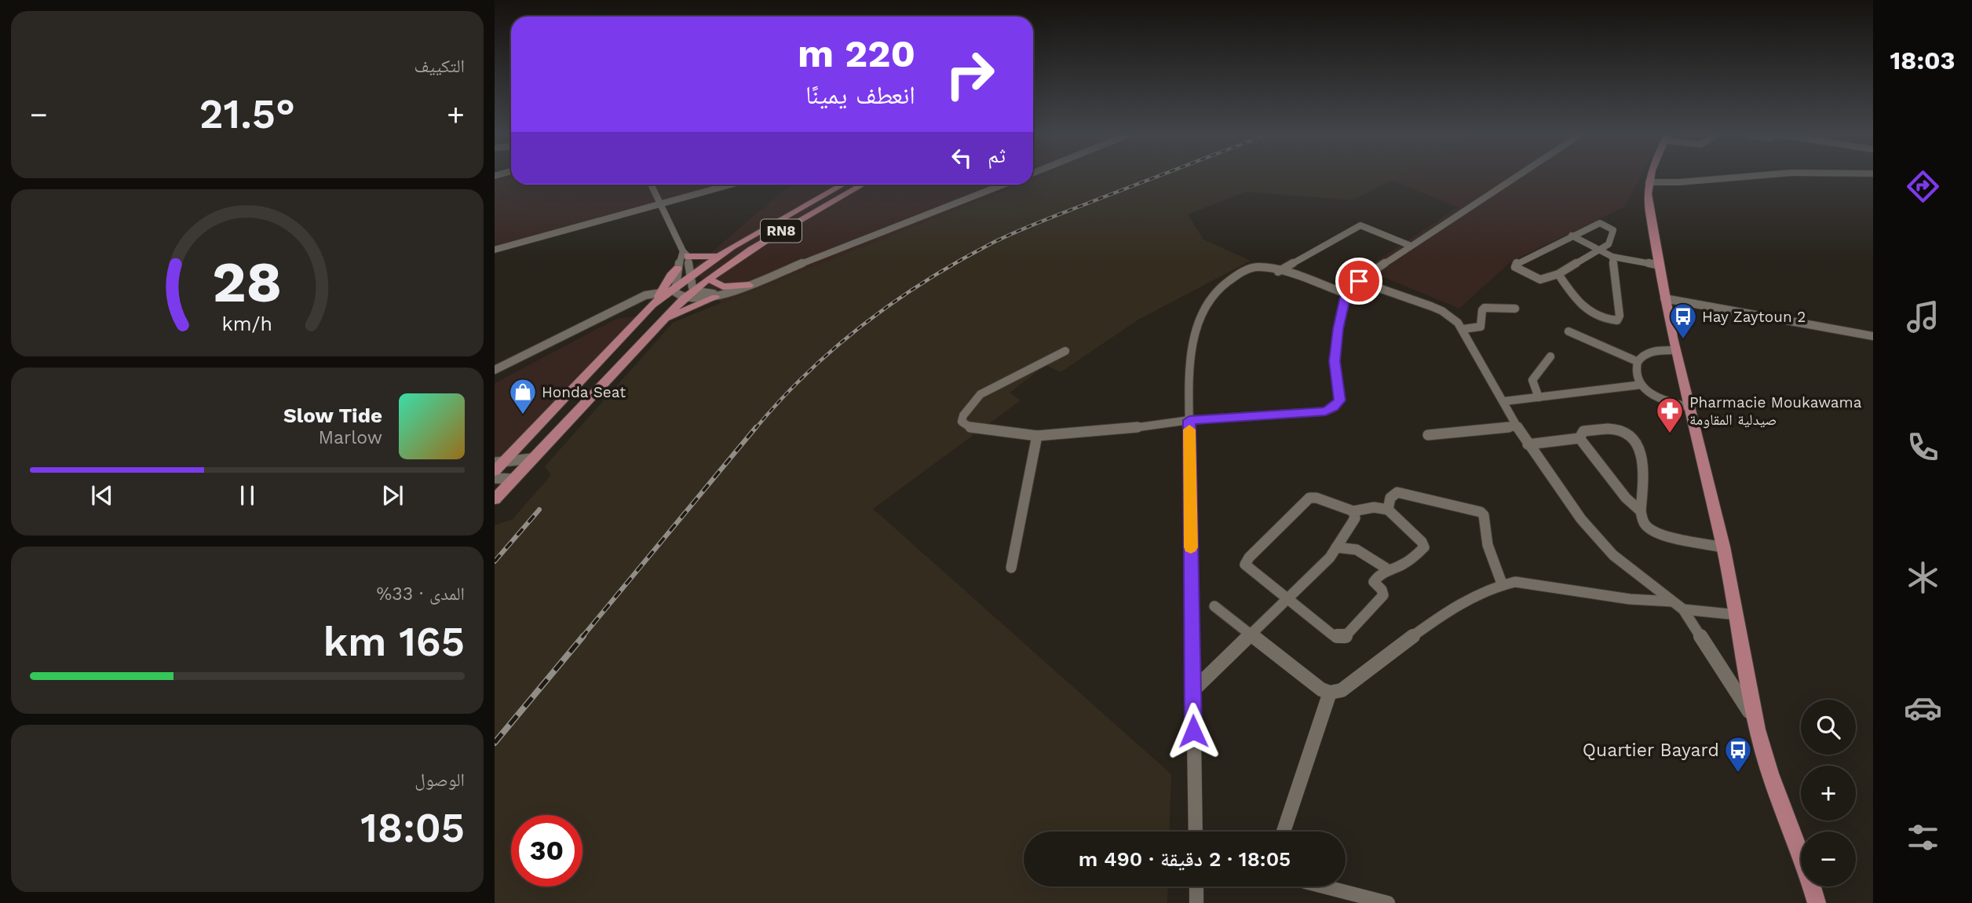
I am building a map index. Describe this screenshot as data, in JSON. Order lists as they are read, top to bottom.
{
  "streets": {
    "main road": ["RN8"]
  },
  "places": {
    "bus stop": ["Hay Zaytoun 2", "Quartier Bayard"],
    "shop": ["Honda Seat"],
    "pharmacy": ["Pharmacie Moukawama صيدلية المقاومة"]
  },
  "page": {
    "tabs": "18:03",
    "tile": [
      "التكييف",
      ["المدى · 33%", "165 km"],
      ["الوصول", "18:05"]
    ],
    "turn": ["220 m", "انعطف يمينًا"],
    "heat": ["−", "21.5°", "+"],
    "then": "ثم",
    "song": ["Slow Tide", "Marlow"],
    "map_buttons": ["+", "−"],
    "limit": "30",
    "trip": "18:05 · 2 دقيقة · 490 m",
    "gauge": ["28", "km/h"]
  }
}
